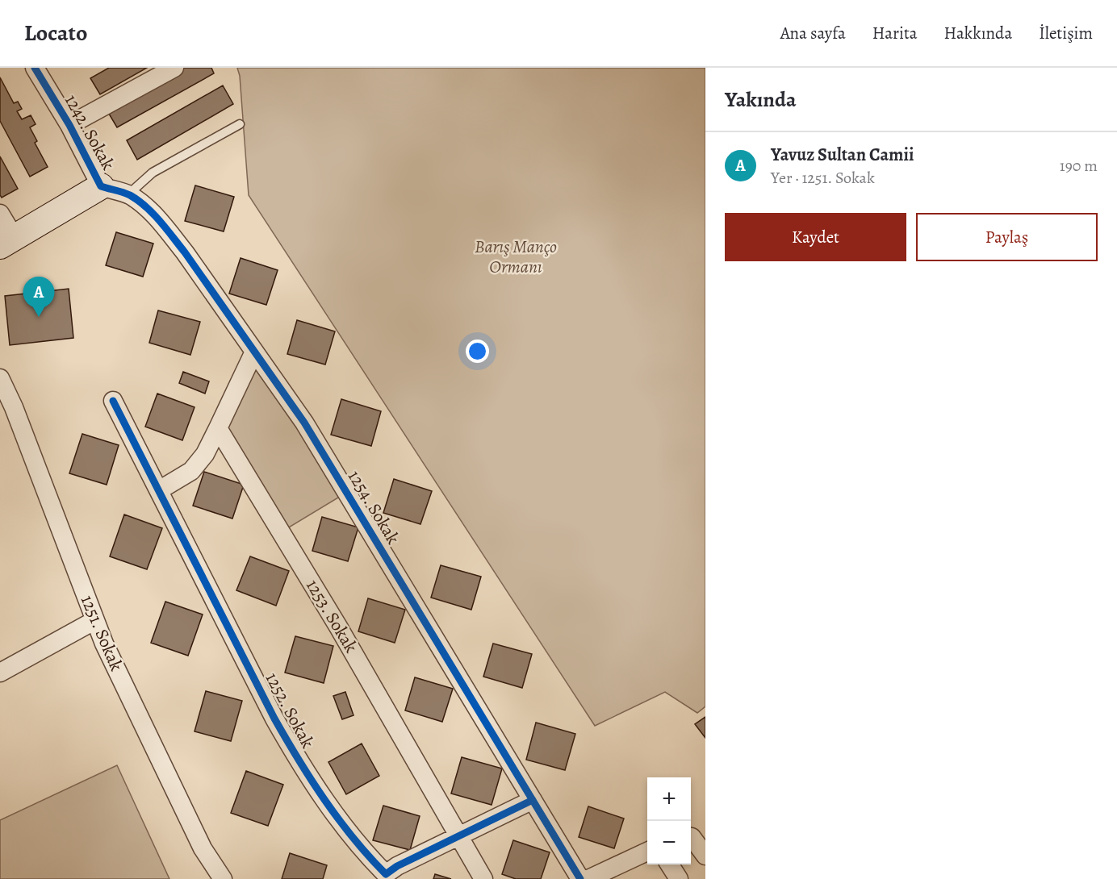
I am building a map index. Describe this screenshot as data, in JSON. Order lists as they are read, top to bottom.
{
  "streets": {
    "street": [
      "1242. Sokak",
      "1254. Sokak",
      "1253. Sokak",
      "1251. Sokak",
      "1252. Sokak"
    ]
  },
  "crossings": [
    ["1242. Sokak", "1254. Sokak"],
    ["1254. Sokak", "1252. Sokak"],
    ["1253. Sokak", "1252. Sokak"]
  ],
  "parks": ["Barış Manço Ormanı"],
  "page": {
    "header": "Locato",
    "nav": [
      "Ana sayfa",
      "Harita",
      "Hakkında",
      "İletişim"
    ],
    "heading": "Yakında",
    "list": [
      {
        "mark": "A",
        "name": "Yavuz Sultan Camii",
        "note": "Yer · 1251. Sokak",
        "value": "190 m"
      }
    ],
    "buttons": ["Kaydet", "Paylaş"],
    "pins": "A",
    "map_buttons": ["+", "−"]
  }
}
